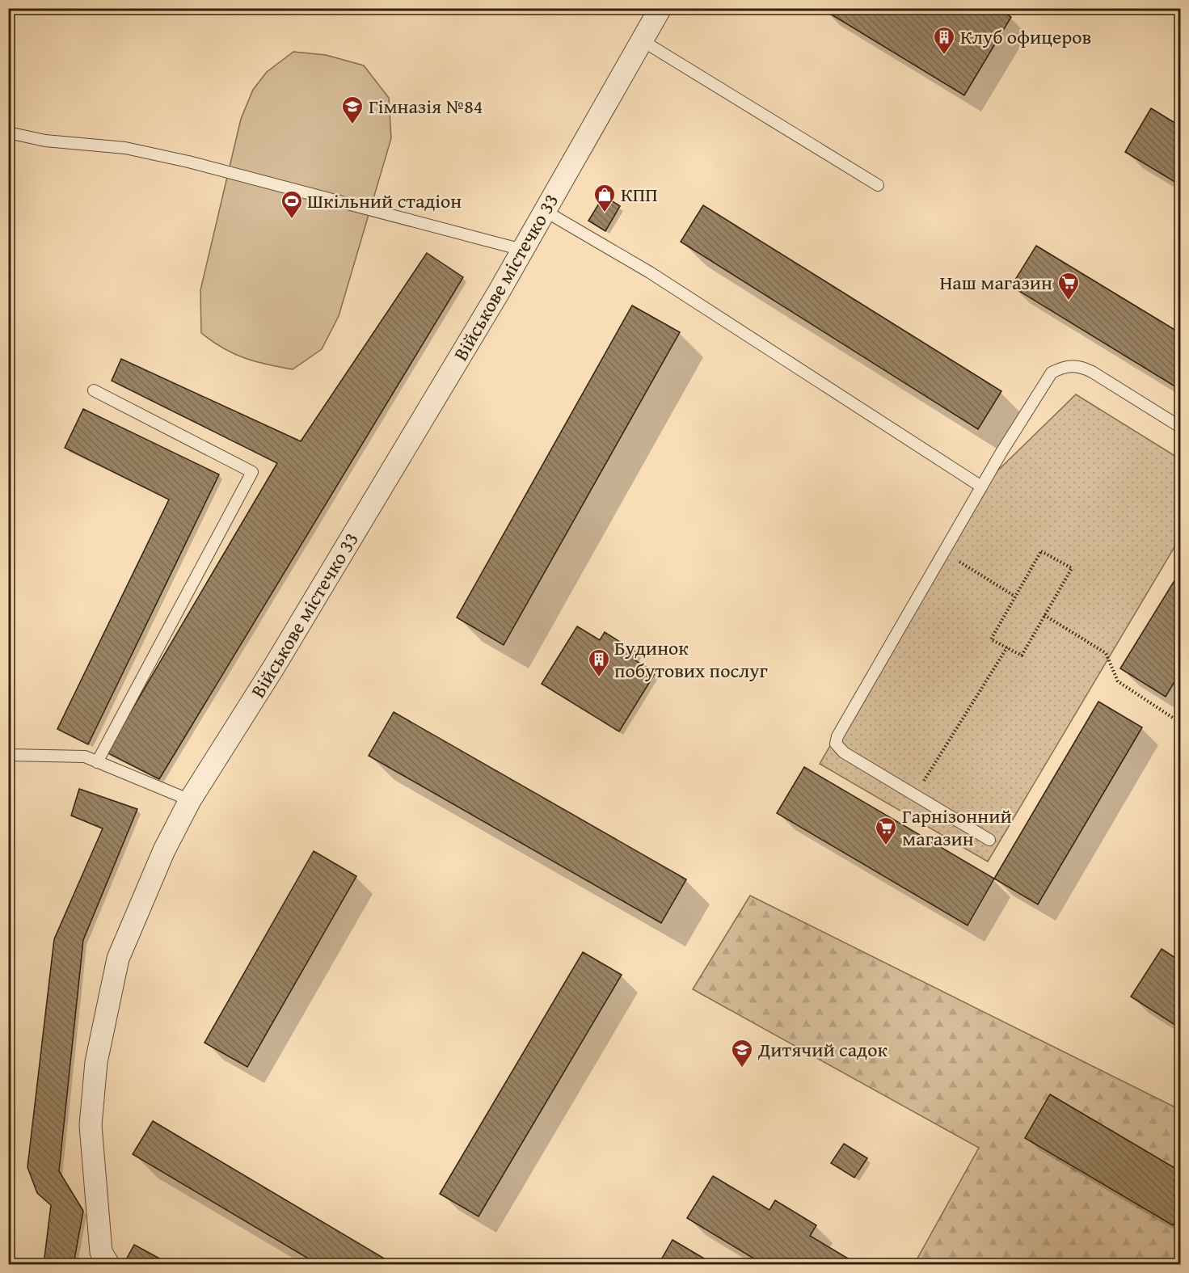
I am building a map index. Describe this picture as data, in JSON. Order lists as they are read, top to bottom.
{
  "streets": {
    "street": ["Військове містечко 33"]
  },
  "places": {
    "building": ["Клуб офицеров", "Будинок побутових послуг"],
    "school or university": ["Гімназія №84", "Дитячий садок"],
    "shop": ["КПП"],
    "sports": ["Шкільний стадіон"],
    "supermarket": ["Наш магазин", "Гарнізонний магазин"]
  }
}
